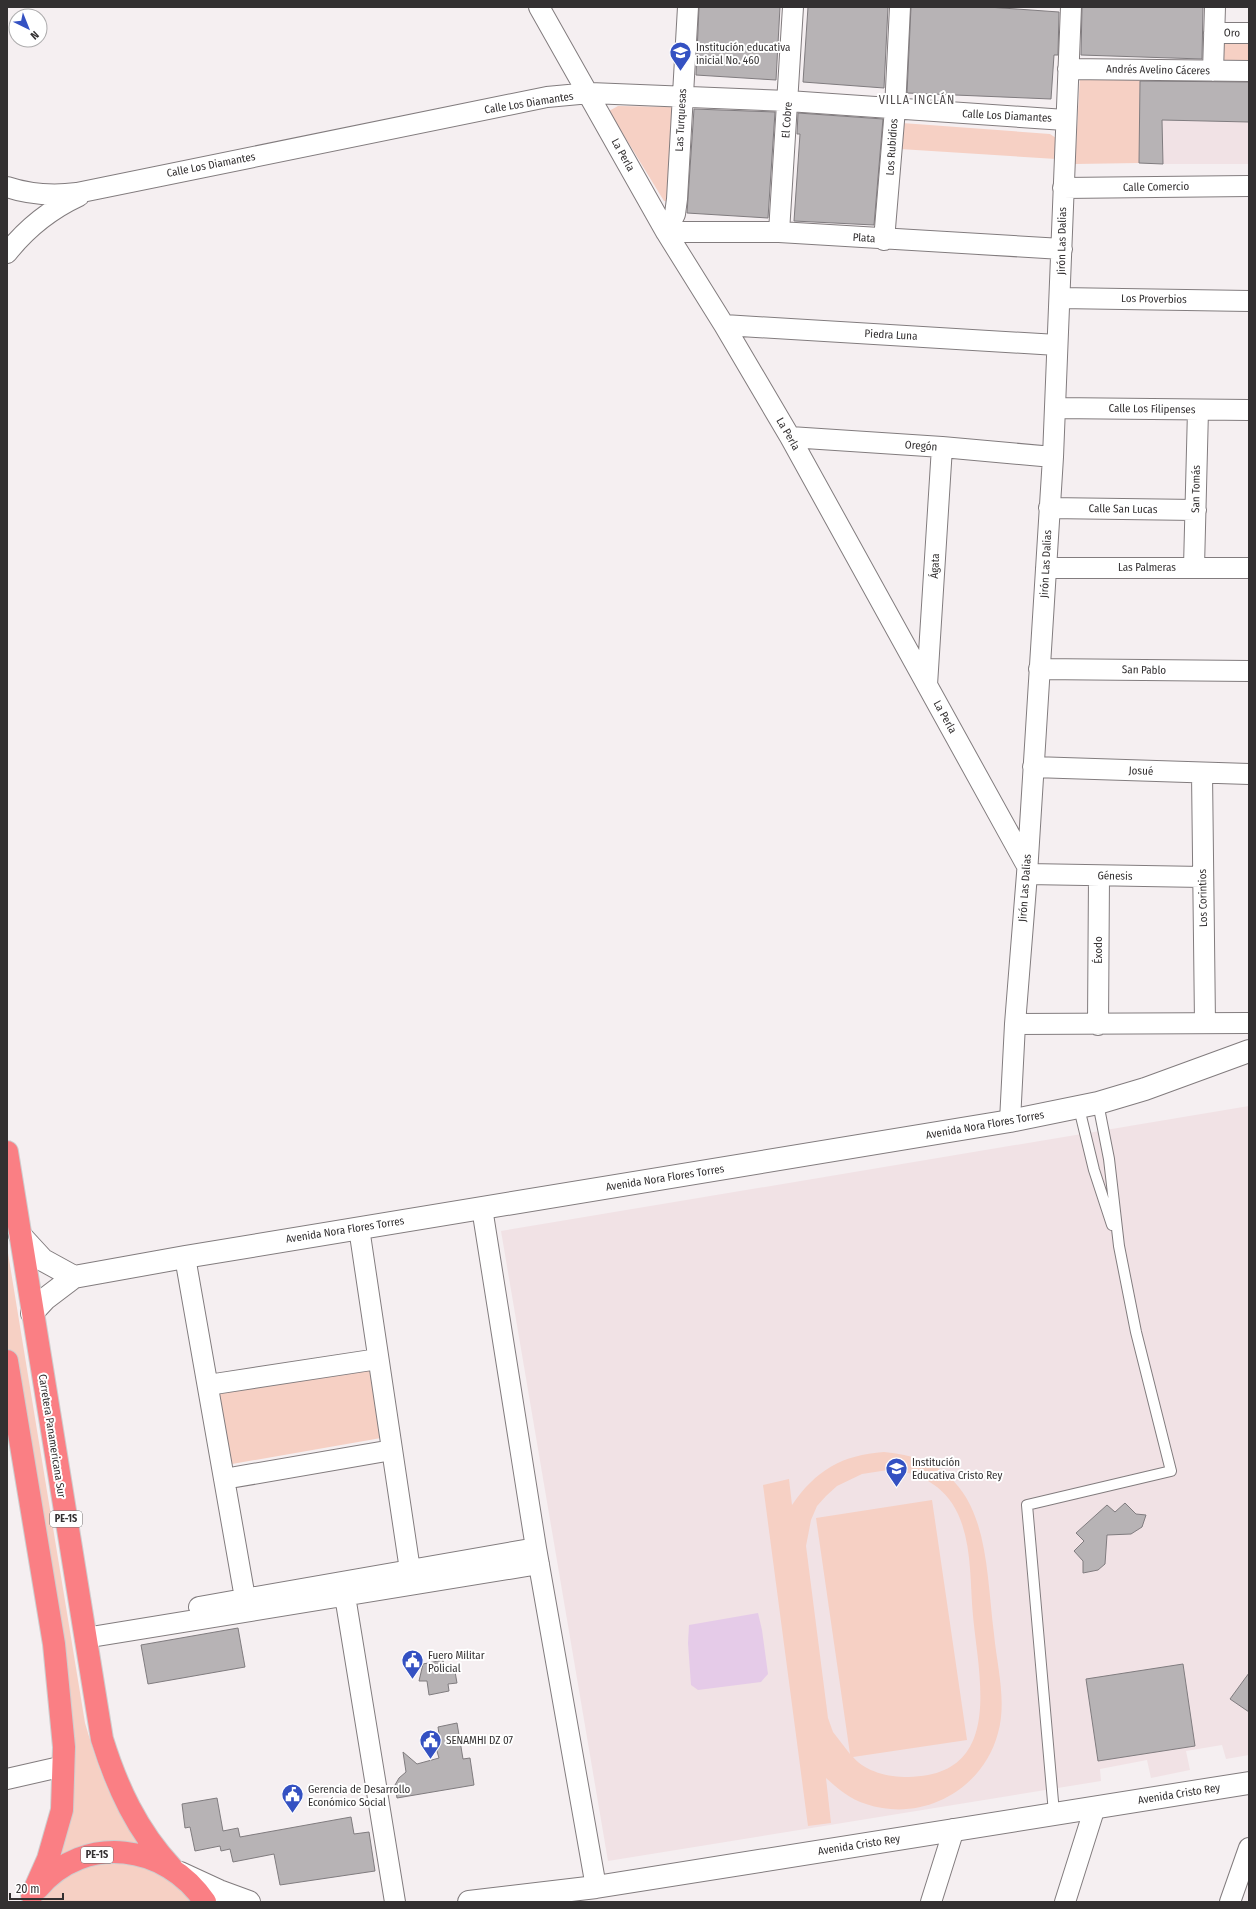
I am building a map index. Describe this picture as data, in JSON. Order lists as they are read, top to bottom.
{
  "streets": {
    "highway": ["Carretera Panamericana Sur", "PE-1S"],
    "street": [
      "Oro",
      "Andrés Avelino Cáceres",
      "Calle Los Diamantes",
      "Las Turquesas",
      "El Cobre",
      "Los Rubidios",
      "La Perla",
      "Calle Comercio",
      "Plata",
      "Jirón Las Dalias",
      "Los Proverbios",
      "Piedra Luna",
      "Calle Los Filipenses",
      "Oregón",
      "San Tomás",
      "Calle San Lucas",
      "Ágata",
      "Las Palmeras",
      "San Pablo",
      "Josué",
      "Génesis",
      "Los Corintios",
      "Éxodo",
      "Avenida Nora Flores Torres",
      "Avenida Cristo Rey"
    ]
  },
  "crossings": [
    ["Andrés Avelino Cáceres", "Jirón Las Dalias"],
    ["Calle Los Diamantes", "Las Turquesas"],
    ["Calle Los Diamantes", "El Cobre"],
    ["Calle Los Diamantes", "Los Rubidios"],
    ["Calle Los Diamantes", "La Perla"],
    ["Calle Los Diamantes", "Jirón Las Dalias"],
    ["Las Turquesas", "La Perla"],
    ["Las Turquesas", "Plata"],
    ["El Cobre", "Plata"],
    ["Los Rubidios", "Plata"],
    ["La Perla", "Plata"],
    ["La Perla", "Jirón Las Dalias"],
    ["La Perla", "Piedra Luna"],
    ["La Perla", "Oregón"],
    ["La Perla", "Ágata"],
    ["La Perla", "Génesis"],
    ["Calle Comercio", "Jirón Las Dalias"],
    ["Plata", "Jirón Las Dalias"],
    ["Jirón Las Dalias", "Los Proverbios"],
    ["Jirón Las Dalias", "Piedra Luna"],
    ["Jirón Las Dalias", "Calle Los Filipenses"],
    ["Jirón Las Dalias", "Oregón"],
    ["Jirón Las Dalias", "Calle San Lucas"],
    ["Jirón Las Dalias", "Las Palmeras"],
    ["Jirón Las Dalias", "San Pablo"],
    ["Jirón Las Dalias", "Josué"],
    ["Jirón Las Dalias", "Génesis"],
    ["Jirón Las Dalias", "Avenida Nora Flores Torres"],
    ["Calle Los Filipenses", "San Tomás"],
    ["Oregón", "Ágata"],
    ["San Tomás", "Calle San Lucas"],
    ["San Tomás", "Las Palmeras"],
    ["Josué", "Los Corintios"],
    ["Génesis", "Los Corintios"],
    ["Génesis", "Éxodo"],
    ["Avenida Nora Flores Torres", "Carretera Panamericana Sur"],
    ["Carretera Panamericana Sur", "PE-1S"]
  ],
  "districts": ["VILLA INCLÁN"],
  "places": {
    "school or university": ["Institución educativa inicial No. 460", "Institución Educativa Cristo Rey"],
    "public building": ["Fuero Militar Policial", "SENAMHI DZ 07", "Gerencia de Desarrollo Económico Social"]
  },
  "scale_bar": "20 m",
  "north": "bottom right"
}
